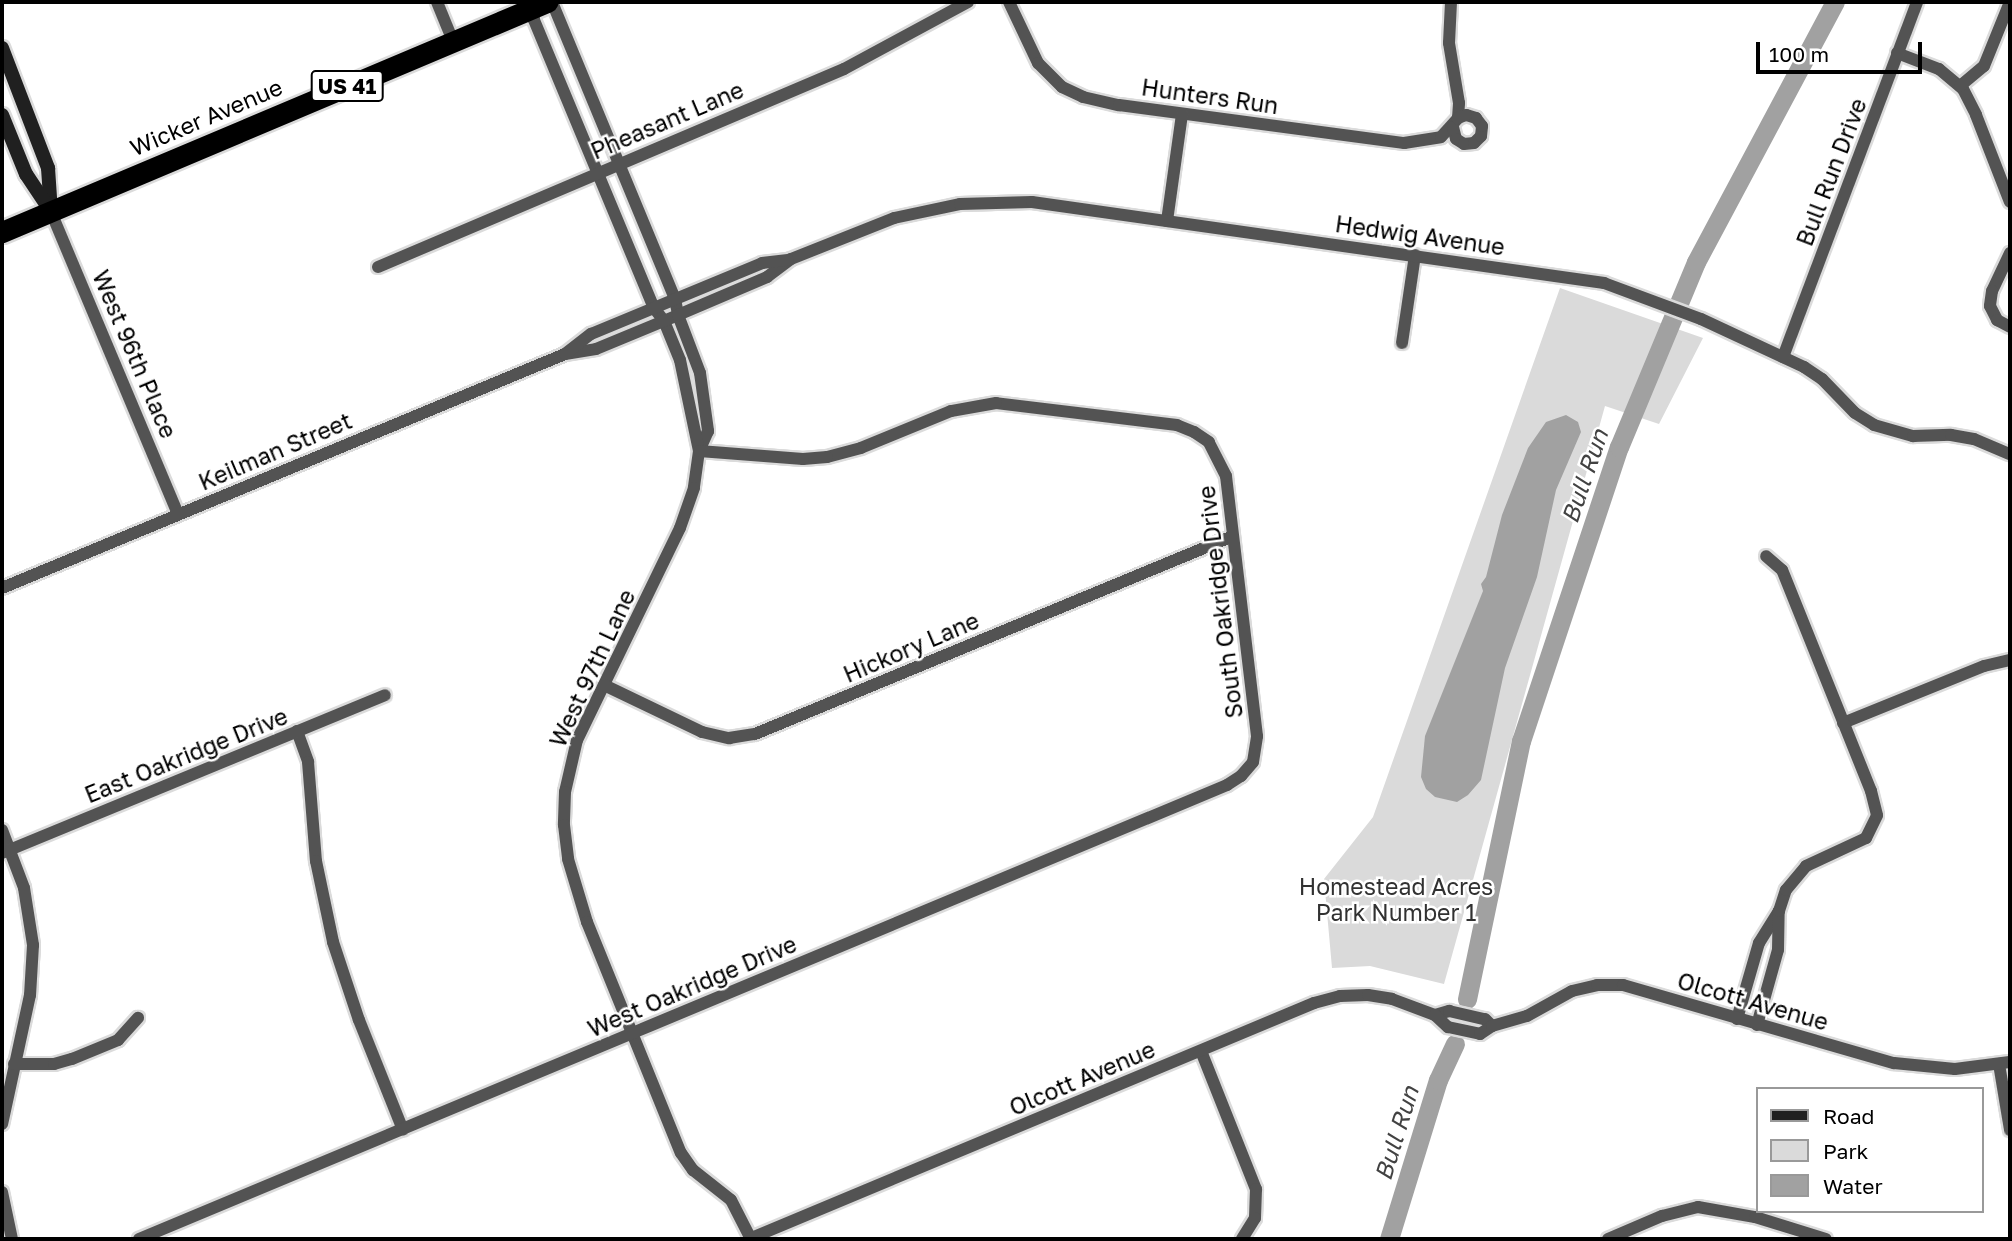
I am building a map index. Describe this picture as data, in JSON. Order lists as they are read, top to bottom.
{
  "streets": {
    "highway": ["US 41", "Wicker Avenue"],
    "street": [
      "Hunters Run",
      "Pheasant Lane",
      "Bull Run Drive",
      "Hedwig Avenue",
      "West 96th Place",
      "Keilman Street",
      "South Oakridge Drive",
      "Hickory Lane",
      "West 97th Lane",
      "East Oakridge Drive",
      "West Oakridge Drive",
      "Olcott Avenue"
    ]
  },
  "crossings": [
    ["Wicker Avenue", "West 96th Place"],
    ["Wicker Avenue", "West 97th Lane"],
    ["Pheasant Lane", "West 97th Lane"],
    ["Bull Run Drive", "Hedwig Avenue"],
    ["Hedwig Avenue", "Keilman Street"],
    ["Hedwig Avenue", "West 97th Lane"],
    ["West 96th Place", "Keilman Street"],
    ["Keilman Street", "West 97th Lane"],
    ["South Oakridge Drive", "Hickory Lane"],
    ["South Oakridge Drive", "West 97th Lane"],
    ["South Oakridge Drive", "West Oakridge Drive"],
    ["Hickory Lane", "West 97th Lane"],
    ["West 97th Lane", "West Oakridge Drive"],
    ["West 97th Lane", "Olcott Avenue"]
  ],
  "water": ["Bull Run"],
  "parks": ["Homestead Acres Park Number 1"],
  "legend": ["Road", "Park", "Water"],
  "scale_bar": "100 m"
}
